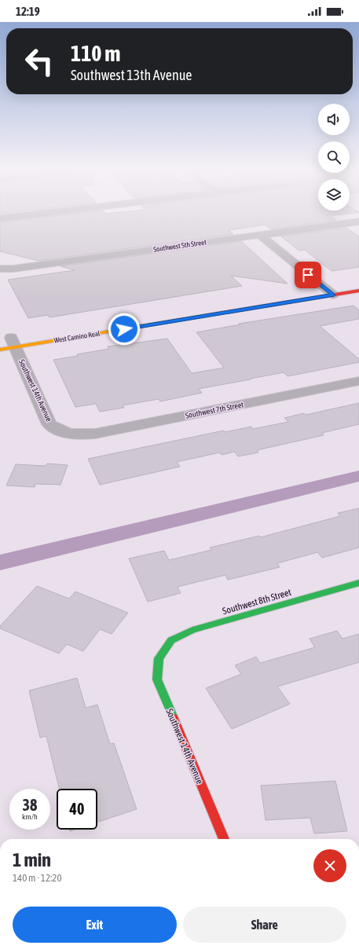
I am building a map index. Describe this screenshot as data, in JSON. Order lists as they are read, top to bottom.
{
  "streets": {
    "street": [
      "Southwest 5th Street",
      "West Camino Real",
      "Southwest 14th Avenue",
      "Southwest 7th Street",
      "Southwest 8th Street"
    ]
  },
  "crossings": [
    ["West Camino Real", "Southwest 14th Avenue"],
    ["Southwest 14th Avenue", "Southwest 7th Street"],
    ["Southwest 14th Avenue", "Southwest 8th Street"]
  ],
  "page": {
    "status": "12:19",
    "turn": ["110 m", "Southwest 13th Avenue"],
    "speed": "38 km/h",
    "limit": "40",
    "heading": ["1 min", "140 m · 12:20"],
    "buttons": ["Exit", "Share"]
  }
}
